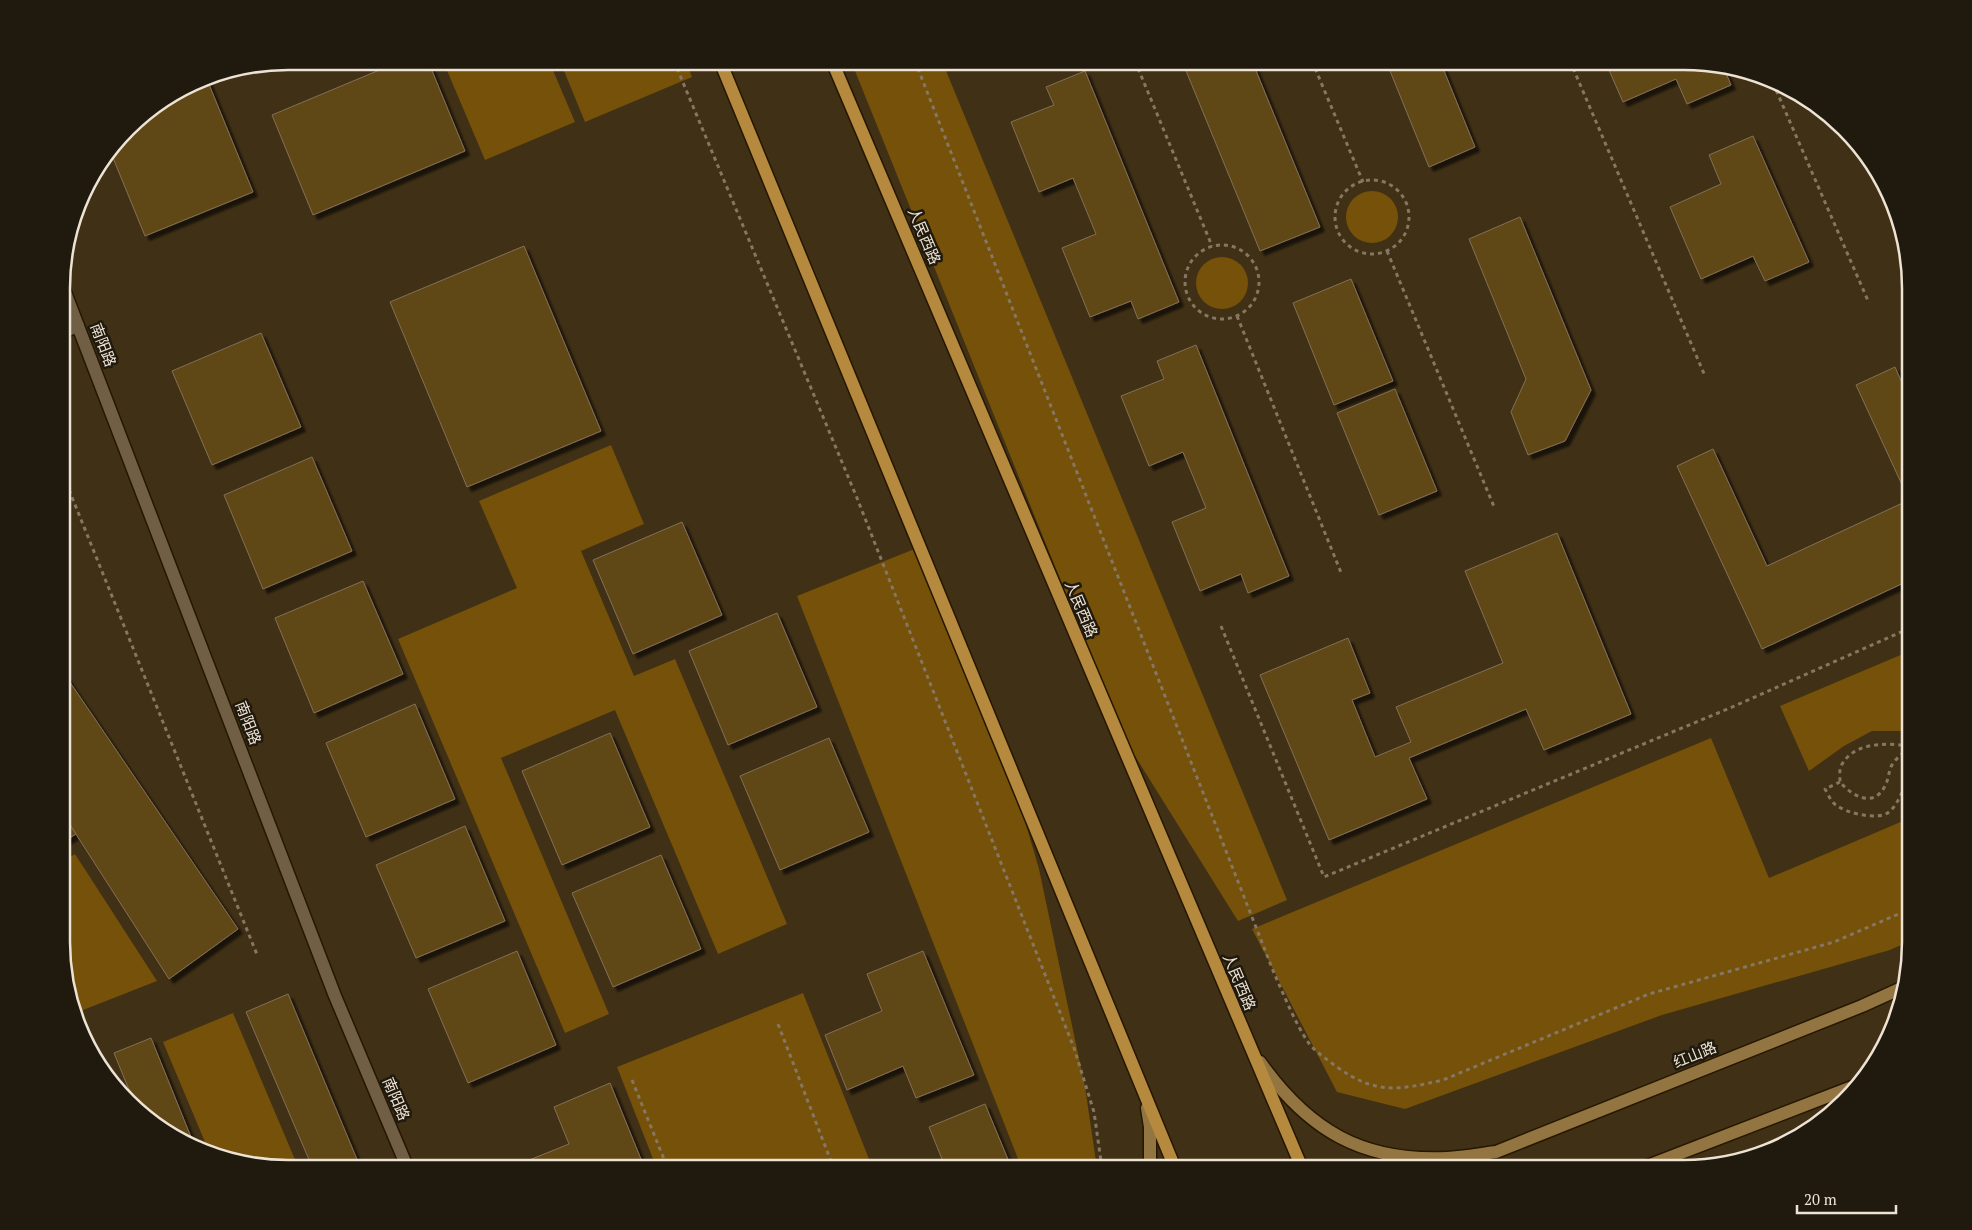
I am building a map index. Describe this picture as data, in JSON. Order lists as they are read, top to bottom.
{
  "streets": {
    "main road": ["人民西路", "红山路"],
    "lane": ["南阳路"]
  },
  "crossings": [
    ["人民西路", "红山路"]
  ],
  "scale_bar": "20 m"
}
